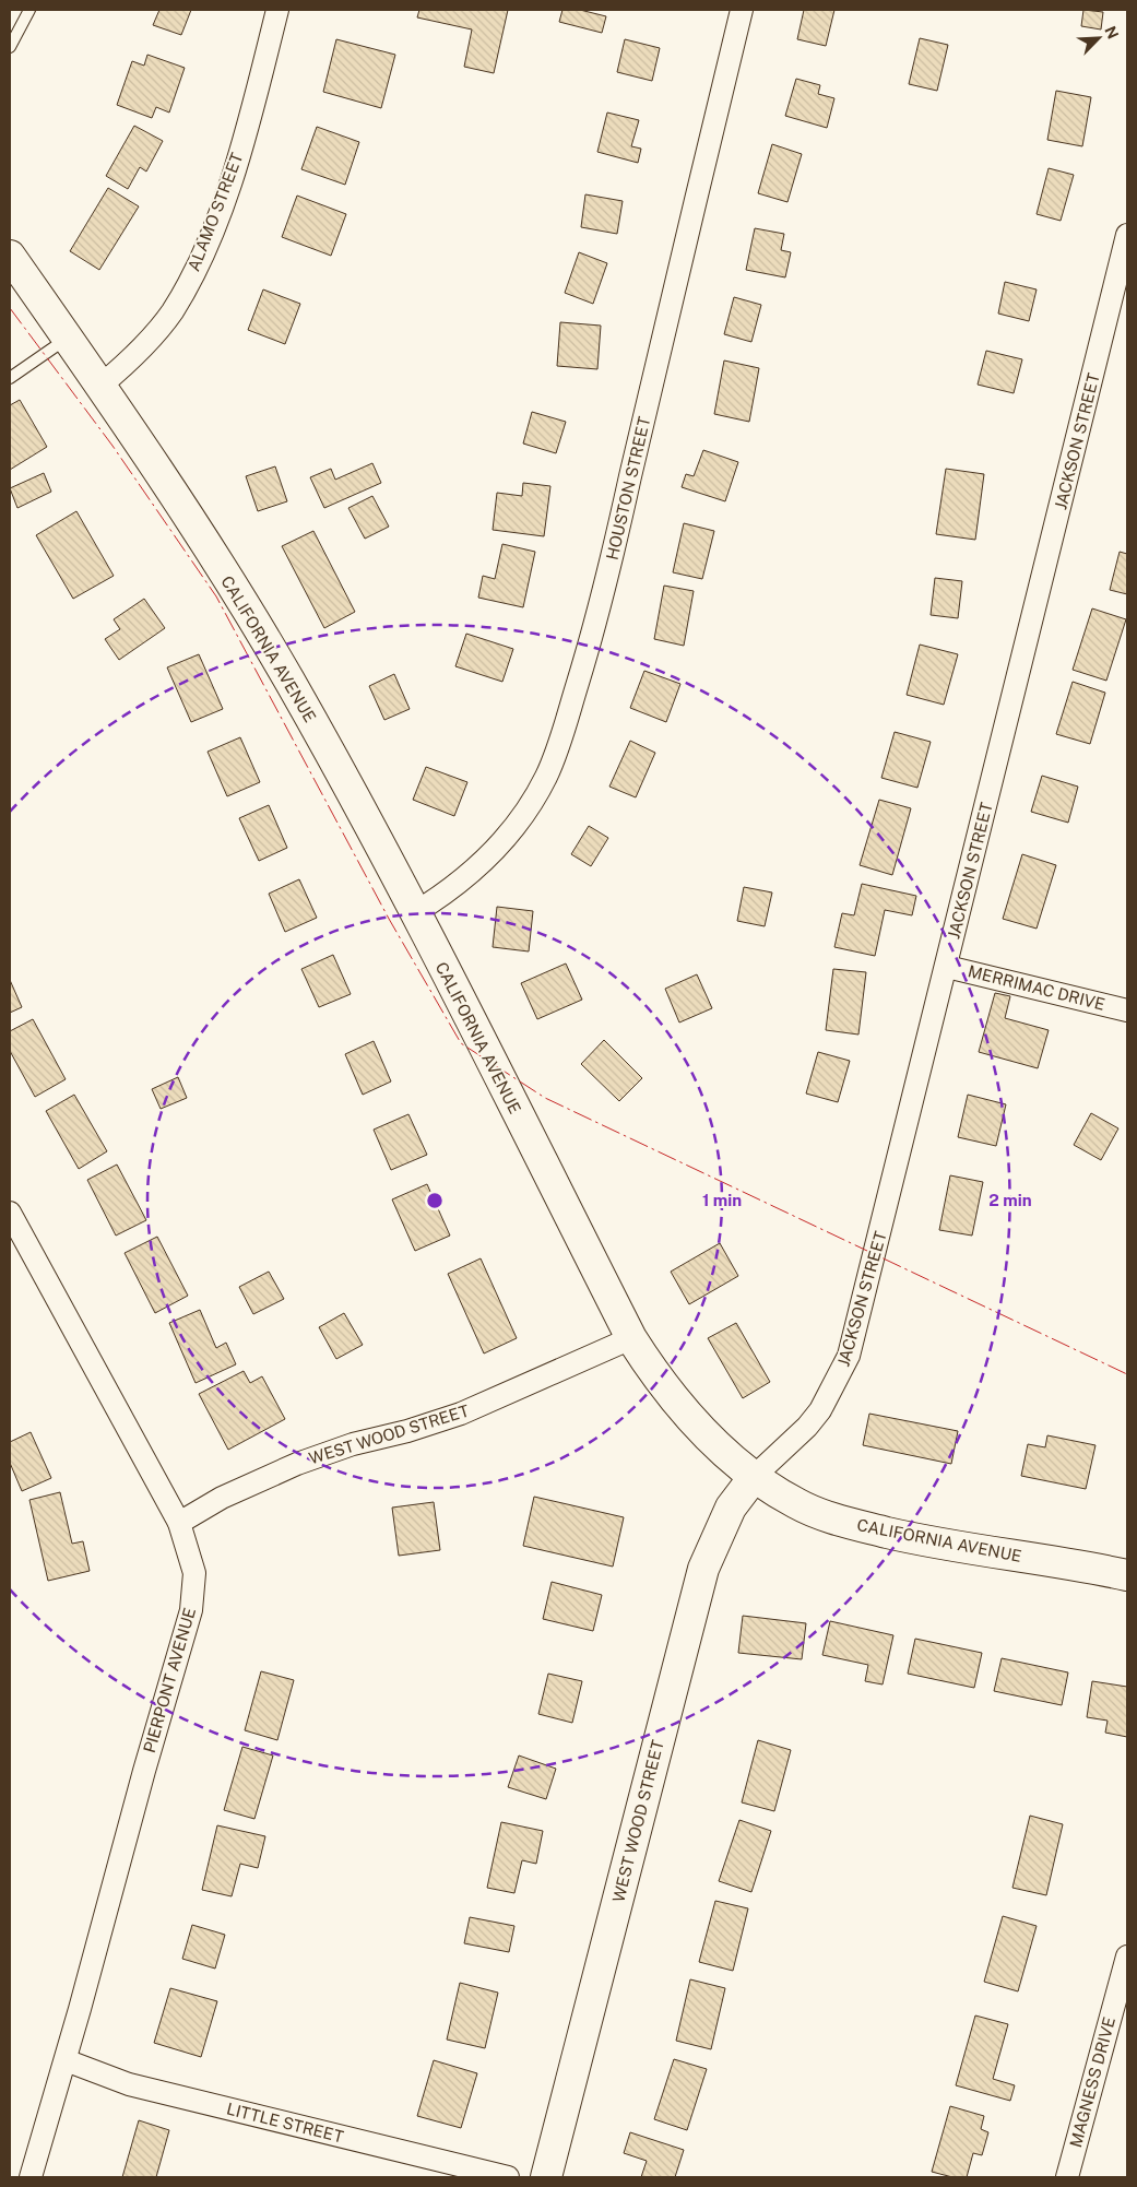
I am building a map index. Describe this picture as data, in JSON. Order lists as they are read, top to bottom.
{
  "streets": {
    "main road": ["CALIFORNIA AVENUE", "WEST WOOD STREET"],
    "street": [
      "ALAMO STREET",
      "JACKSON STREET",
      "HOUSTON STREET",
      "MERRIMAC DRIVE",
      "PIERPONT AVENUE",
      "MAGNESS DRIVE",
      "LITTLE STREET"
    ]
  },
  "crossings": [
    ["ALAMO STREET", "CALIFORNIA AVENUE"],
    ["JACKSON STREET", "CALIFORNIA AVENUE"],
    ["JACKSON STREET", "MERRIMAC DRIVE"],
    ["JACKSON STREET", "WEST WOOD STREET"],
    ["HOUSTON STREET", "CALIFORNIA AVENUE"],
    ["CALIFORNIA AVENUE", "WEST WOOD STREET"],
    ["WEST WOOD STREET", "PIERPONT AVENUE"],
    ["PIERPONT AVENUE", "LITTLE STREET"]
  ],
  "north": "top right",
  "rings": ["1 min", "2 min"]
}
